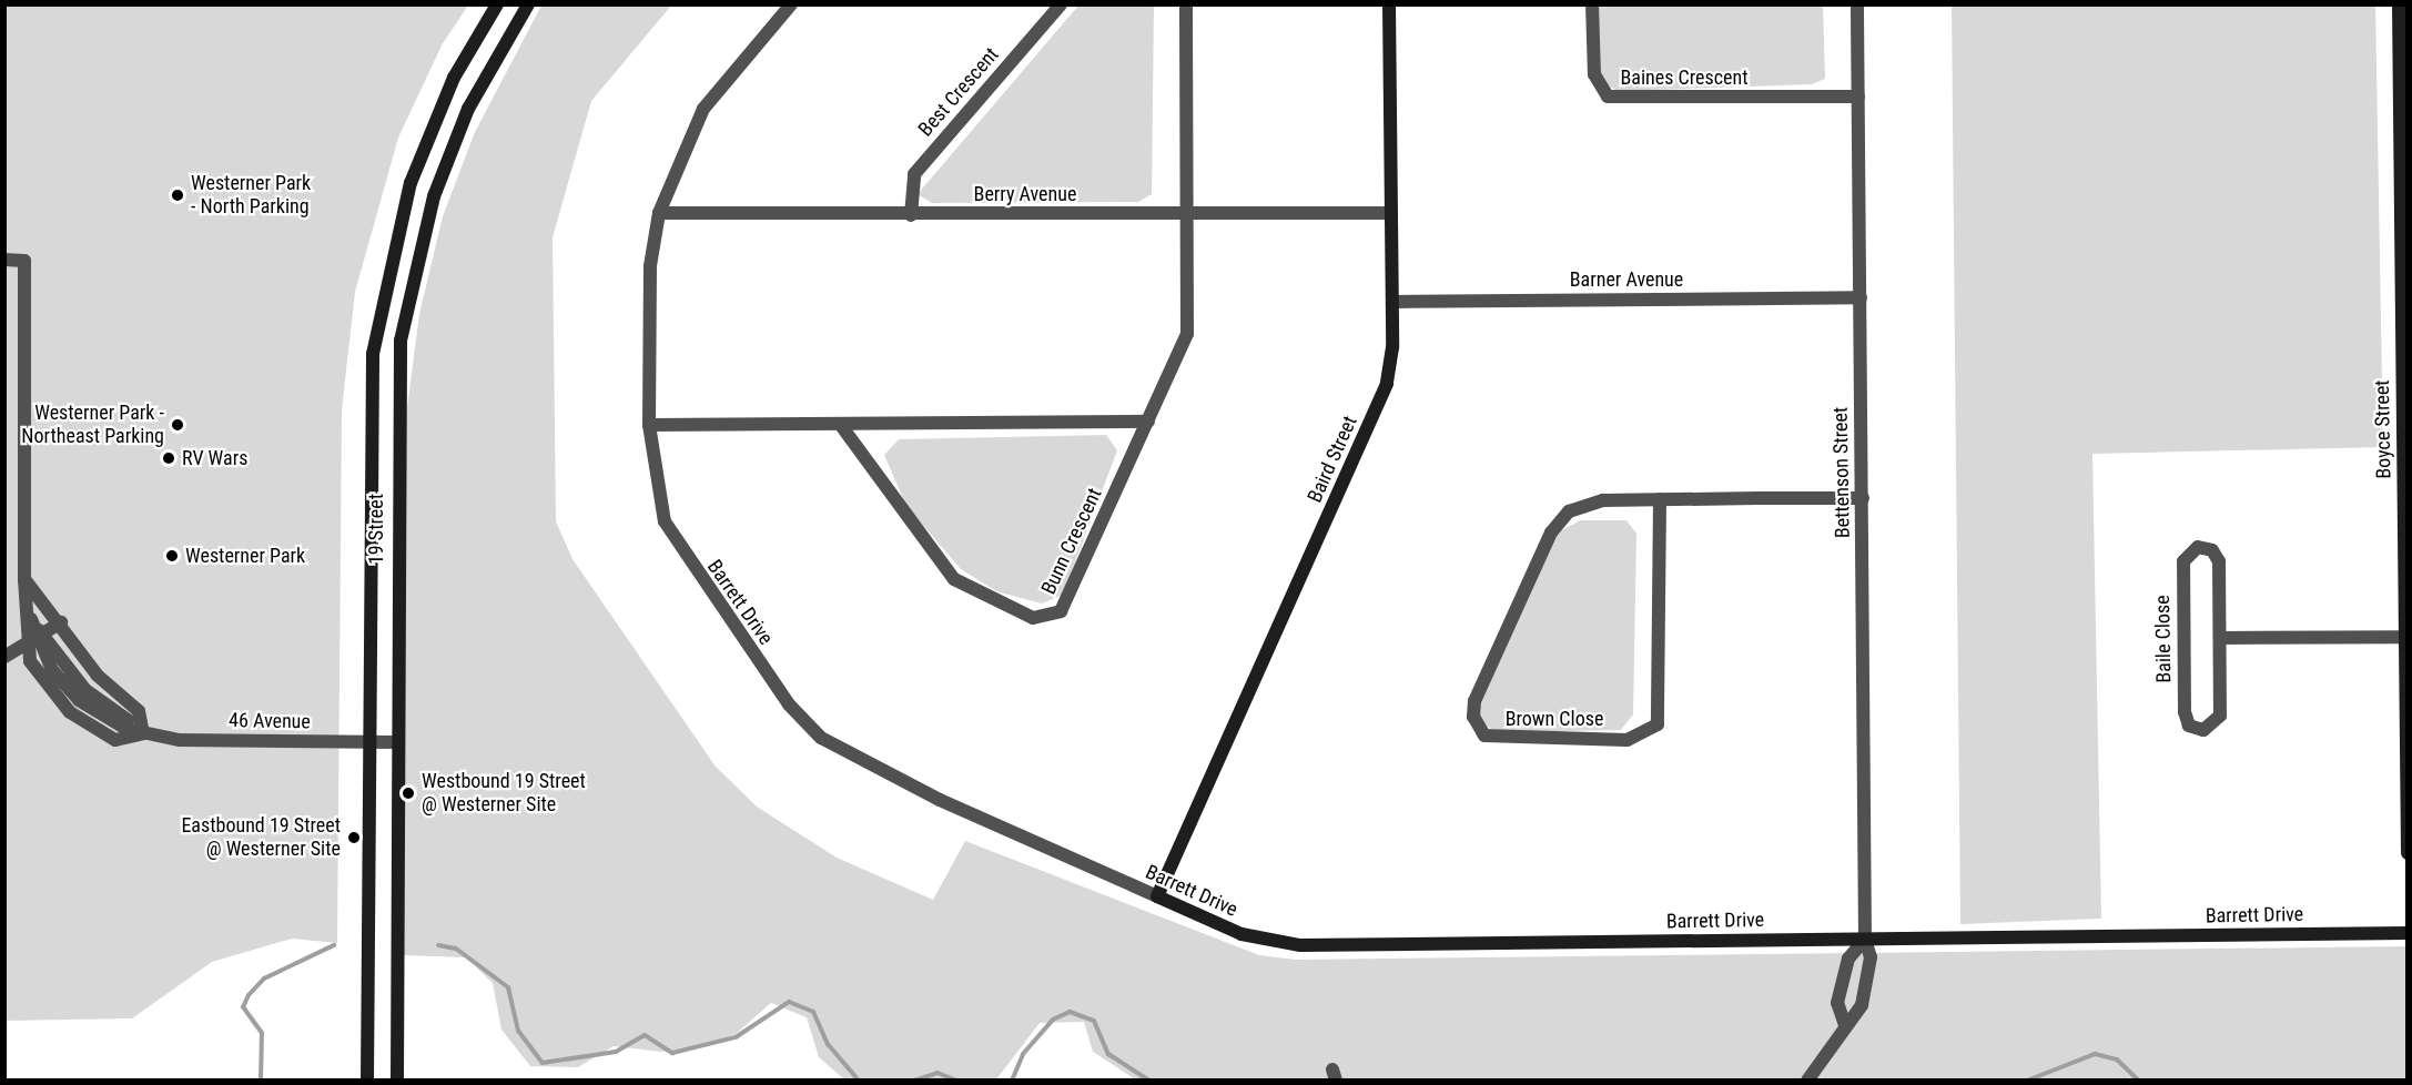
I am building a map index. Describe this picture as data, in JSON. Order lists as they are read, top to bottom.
{
  "streets": {
    "street": [
      "Baines Crescent",
      "Best Crescent",
      "Berry Avenue",
      "Barner Avenue",
      "Boyce Street",
      "Baird Street",
      "Bettenson Street",
      "19 Street",
      "Bunn Crescent",
      "Barrett Drive",
      "Baile Close",
      "Brown Close",
      "46 Avenue"
    ]
  },
  "crossings": [
    ["Baines Crescent", "Bettenson Street"],
    ["Best Crescent", "Berry Avenue"],
    ["Berry Avenue", "Baird Street"],
    ["Berry Avenue", "Bunn Crescent"],
    ["Berry Avenue", "Barrett Drive"],
    ["Barner Avenue", "Baird Street"],
    ["Barner Avenue", "Bettenson Street"],
    ["Baird Street", "Barrett Drive"],
    ["Bettenson Street", "Barrett Drive"],
    ["Bettenson Street", "Brown Close"],
    ["19 Street", "46 Avenue"]
  ],
  "places": [
    "Westerner Park - North Parking",
    "Westerner Park - Northeast Parking",
    "RV Wars",
    "Westerner Park",
    "Westbound 19 Street @ Westerner Site",
    "Eastbound 19 Street @ Westerner Site"
  ]
}
